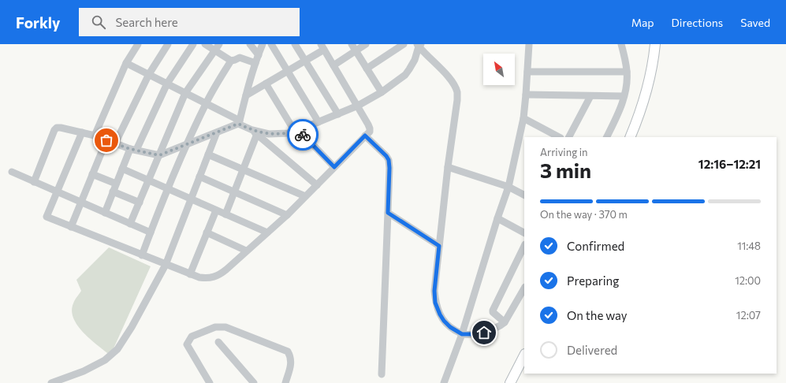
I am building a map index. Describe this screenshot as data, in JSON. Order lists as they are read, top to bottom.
{
  "north": "top left",
  "page": {
    "header": "Forkly",
    "search": "Search here",
    "nav": ["Map", "Directions", "Saved"],
    "heading": ["3 min", "Arriving in", "12:16–12:21"],
    "bar": "On the way · 370 m",
    "list": [
      ["Confirmed", "11:48"],
      ["Preparing", "12:00"],
      ["On the way", "12:07"],
      "Delivered"
    ]
  }
}
